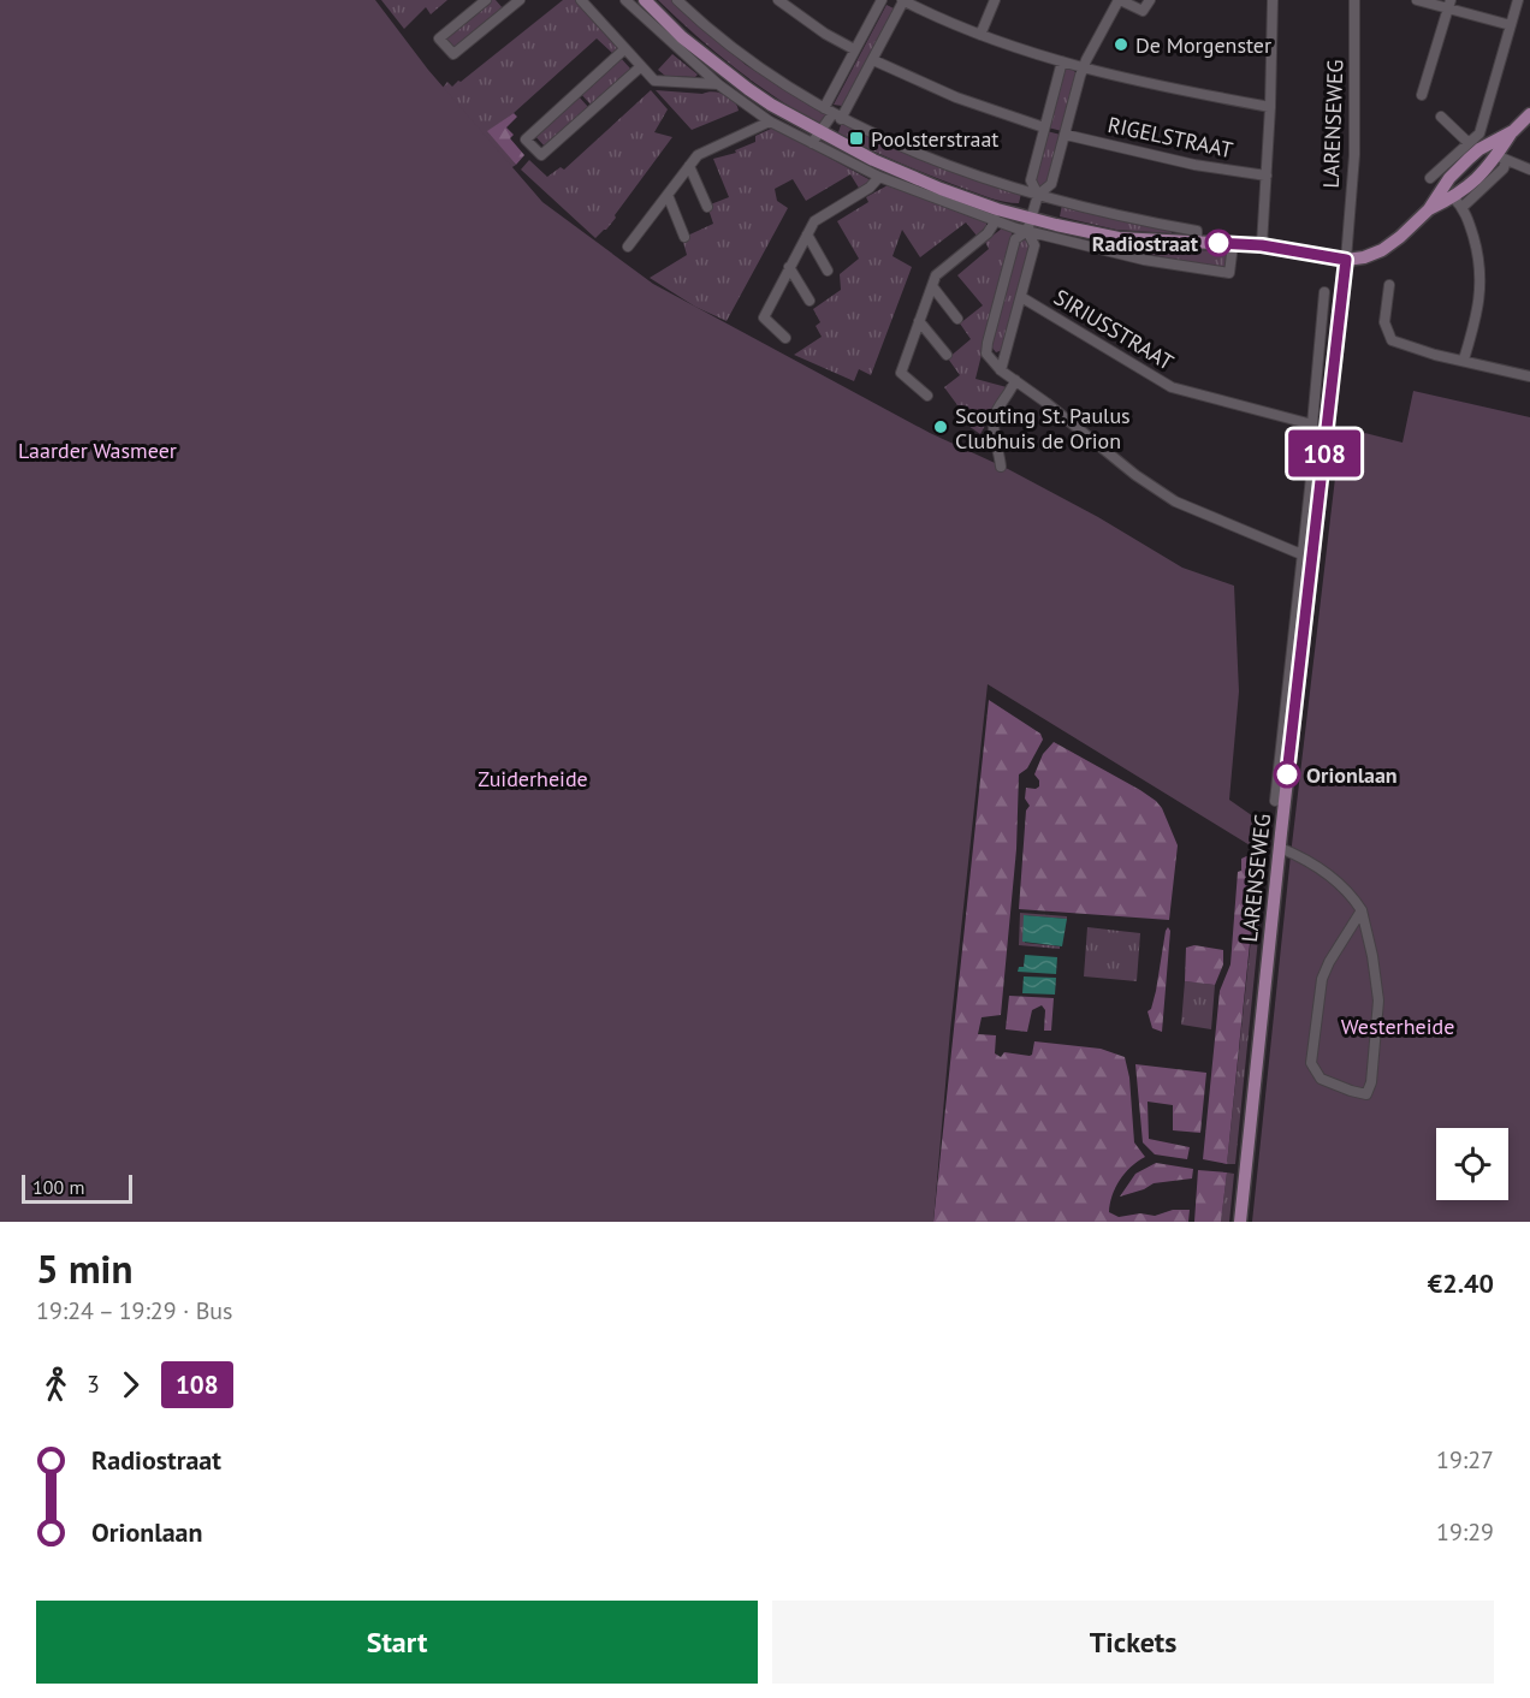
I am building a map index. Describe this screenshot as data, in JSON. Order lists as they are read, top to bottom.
{
  "streets": {
    "main road": ["LARENSEWEG"],
    "street": ["RIGELSTRAAT", "SIRIUSSTRAAT"]
  },
  "crossings": [
    ["LARENSEWEG", "SIRIUSSTRAAT"]
  ],
  "parks": ["Laarder Wasmeer", "Zuiderheide", "Westerheide"],
  "places": {
    "other": [
      "De Morgenster",
      "Radiostraat",
      "Scouting St. Paulus Clubhuis de Orion",
      "Orionlaan"
    ],
    "transit": ["Poolsterstraat"]
  },
  "lines": ["bus line 108"],
  "scale_bar": "100 m",
  "page": {
    "on_map": "108",
    "scale": "100 m",
    "heading": ["5 min", "19:24 – 19:29 · Bus", "€2.40"],
    "legs": ["3", "108"],
    "list": [
      {
        "name": "Radiostraat",
        "value": "19:27"
      },
      {
        "name": "Orionlaan",
        "value": "19:29"
      }
    ],
    "buttons": ["Start", "Tickets"]
  }
}
